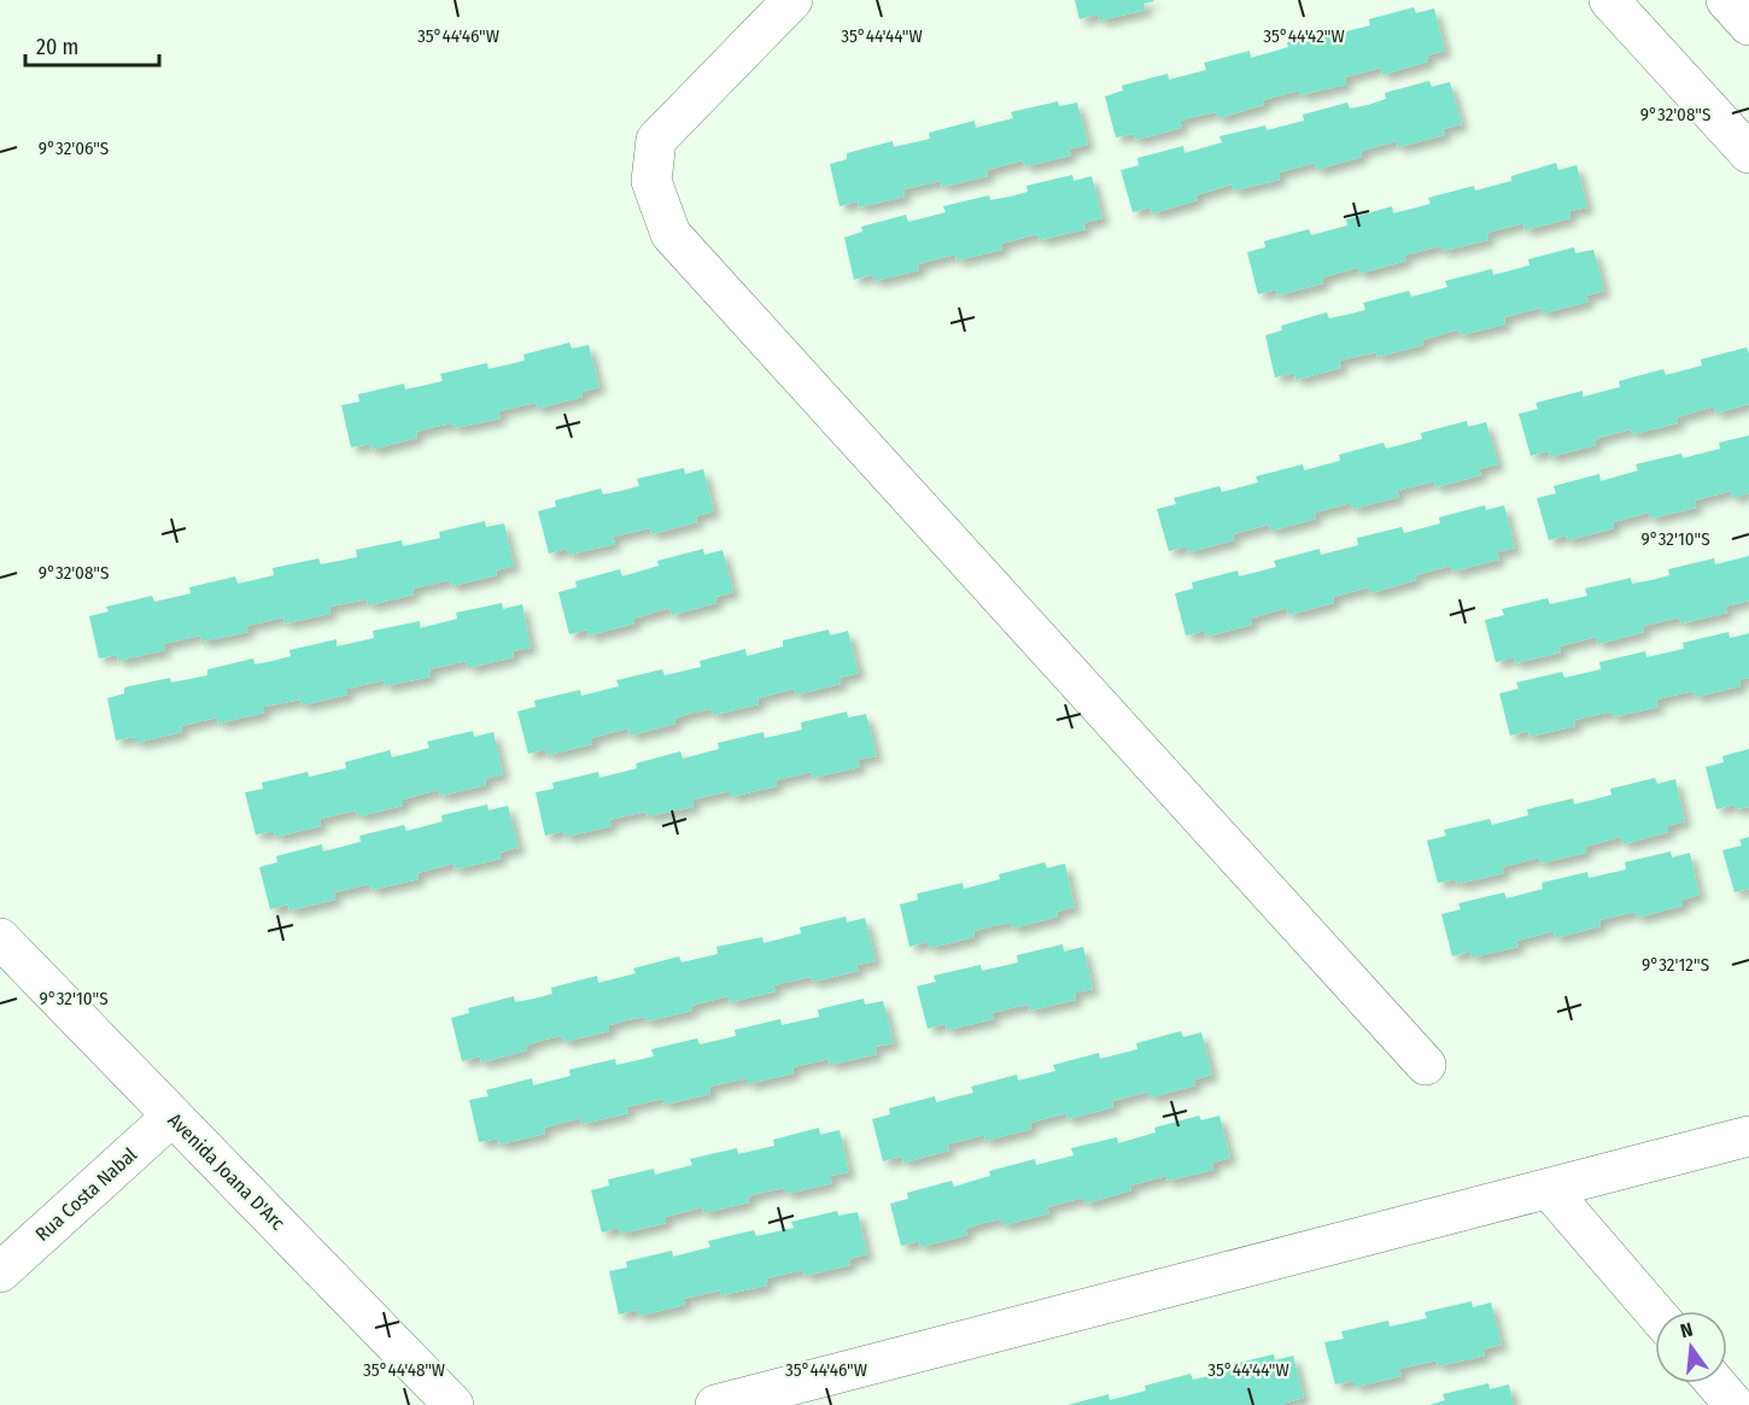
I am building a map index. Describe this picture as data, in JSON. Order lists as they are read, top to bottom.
{
  "streets": {
    "street": ["Avenida Joana D'Arc", "Rua Costa Nabal"]
  },
  "crossings": [
    ["Avenida Joana D'Arc", "Rua Costa Nabal"]
  ],
  "scale_bar": "20 m",
  "north": "top",
  "coordinates": [
    "35°44'42\"W",
    "35°44'46\"W",
    "35°44'44\"W",
    "9°32'08\"S",
    "9°32'06\"S",
    "9°32'10\"S",
    "9°32'12\"S",
    "35°44'48\"W"
  ]
}
